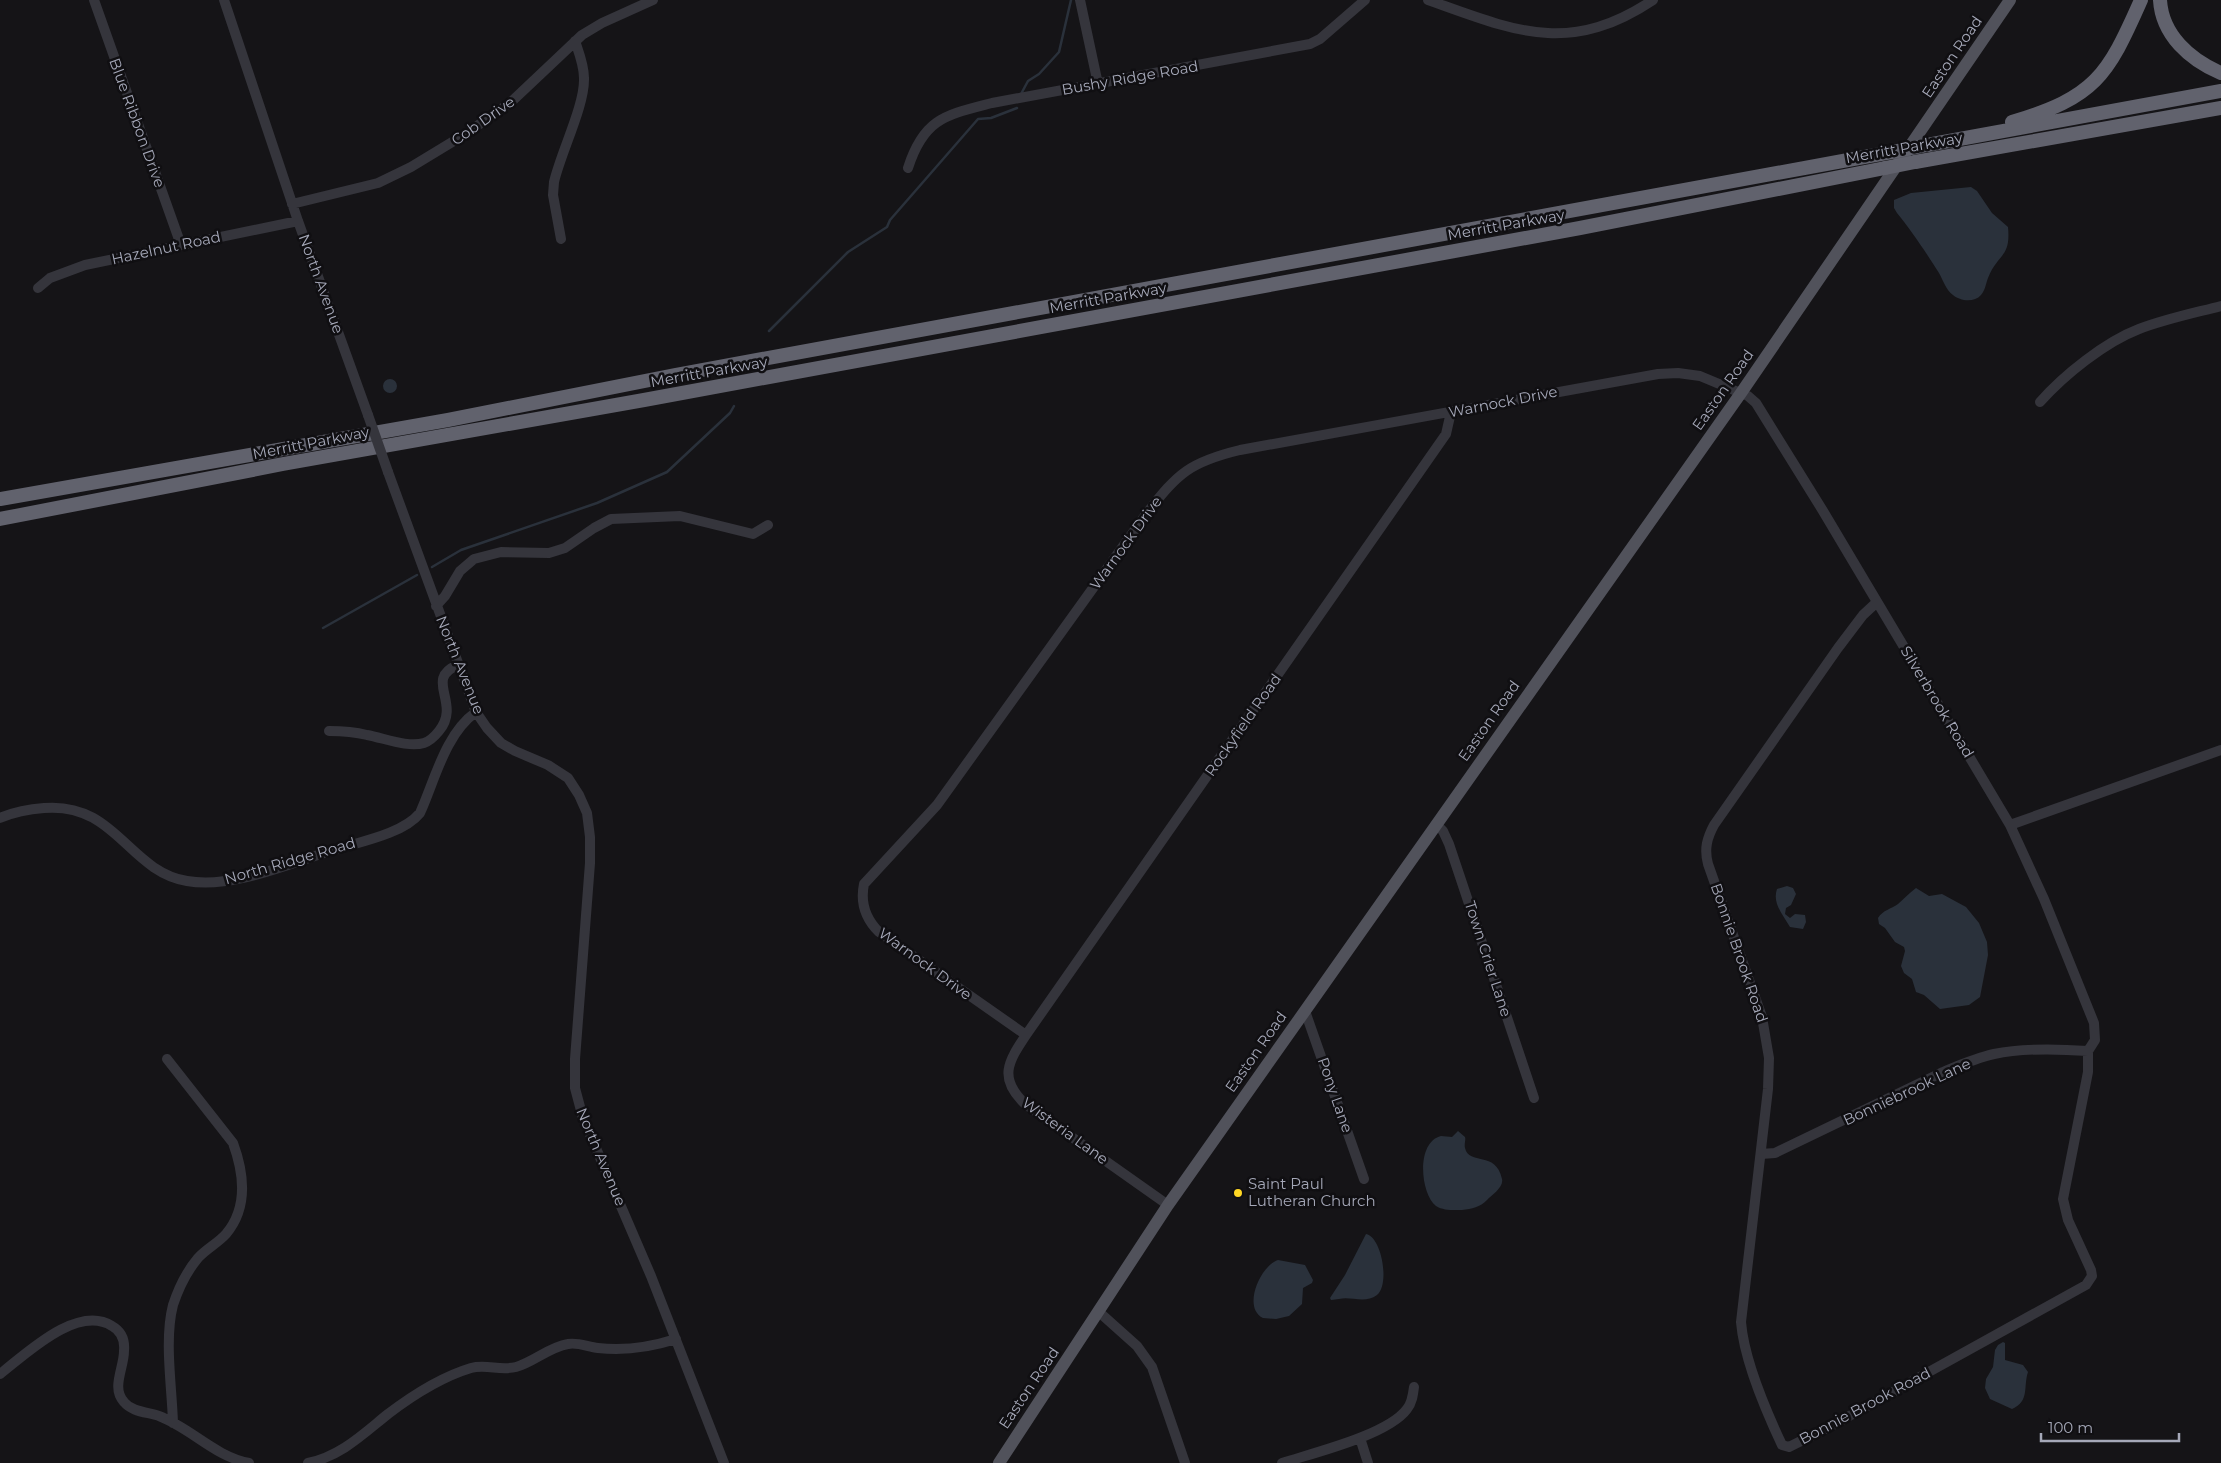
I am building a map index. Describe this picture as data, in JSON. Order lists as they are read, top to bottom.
{
  "streets": {
    "highway": ["Merritt Parkway"],
    "main road": ["Easton Road"],
    "street": [
      "Bushy Ridge Road",
      "Cob Drive",
      "Blue Ribbon Drive",
      "Hazelnut Road",
      "North Avenue",
      "Warnock Drive",
      "Silverbrook Road",
      "Rockyfield Road",
      "North Ridge Road",
      "Bonnie Brook Road",
      "Town Crier Lane",
      "Bonniebrook Lane",
      "Pony Lane",
      "Wisteria Lane"
    ]
  },
  "crossings": [
    ["Easton Road", "Warnock Drive"],
    ["Easton Road", "Silverbrook Road"],
    ["Easton Road", "Town Crier Lane"],
    ["Easton Road", "Pony Lane"],
    ["Easton Road", "Wisteria Lane"],
    ["Cob Drive", "North Avenue"],
    ["Blue Ribbon Drive", "Hazelnut Road"],
    ["Hazelnut Road", "North Avenue"],
    ["North Avenue", "North Ridge Road"],
    ["Warnock Drive", "Silverbrook Road"],
    ["Warnock Drive", "Rockyfield Road"],
    ["Warnock Drive", "Wisteria Lane"],
    ["Silverbrook Road", "Bonnie Brook Road"],
    ["Rockyfield Road", "Wisteria Lane"],
    ["Bonnie Brook Road", "Bonniebrook Lane"]
  ],
  "places": ["Saint Paul Lutheran Church"],
  "scale_bar": "100 m"
}
